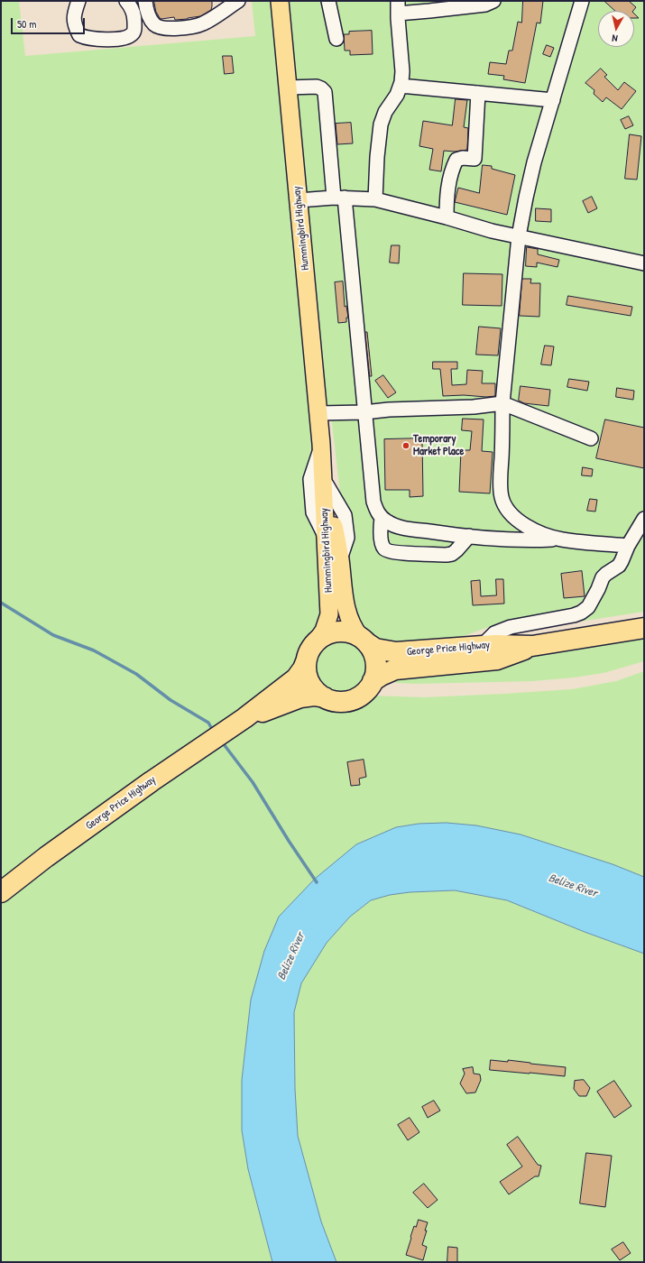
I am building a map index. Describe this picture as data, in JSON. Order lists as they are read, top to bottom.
{
  "streets": {
    "highway": ["George Price Highway"],
    "main road": ["Hummingbird Highway"]
  },
  "crossings": [
    ["Hummingbird Highway", "George Price Highway"]
  ],
  "water": ["Belize River"],
  "places": ["Temporary Market Place"],
  "scale_bar": "50 m",
  "north": "bottom"
}
